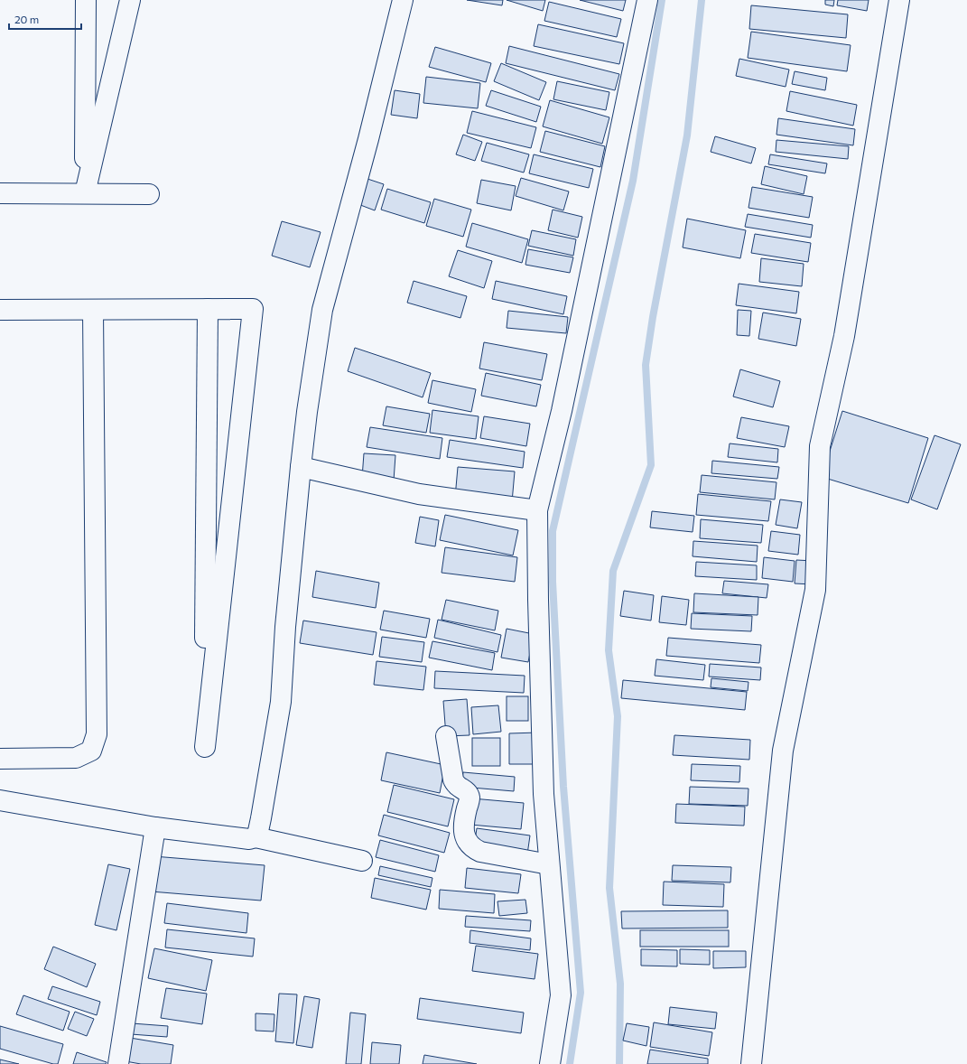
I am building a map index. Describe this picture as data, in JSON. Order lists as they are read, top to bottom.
{
  "scale_bar": "20 m"
}
